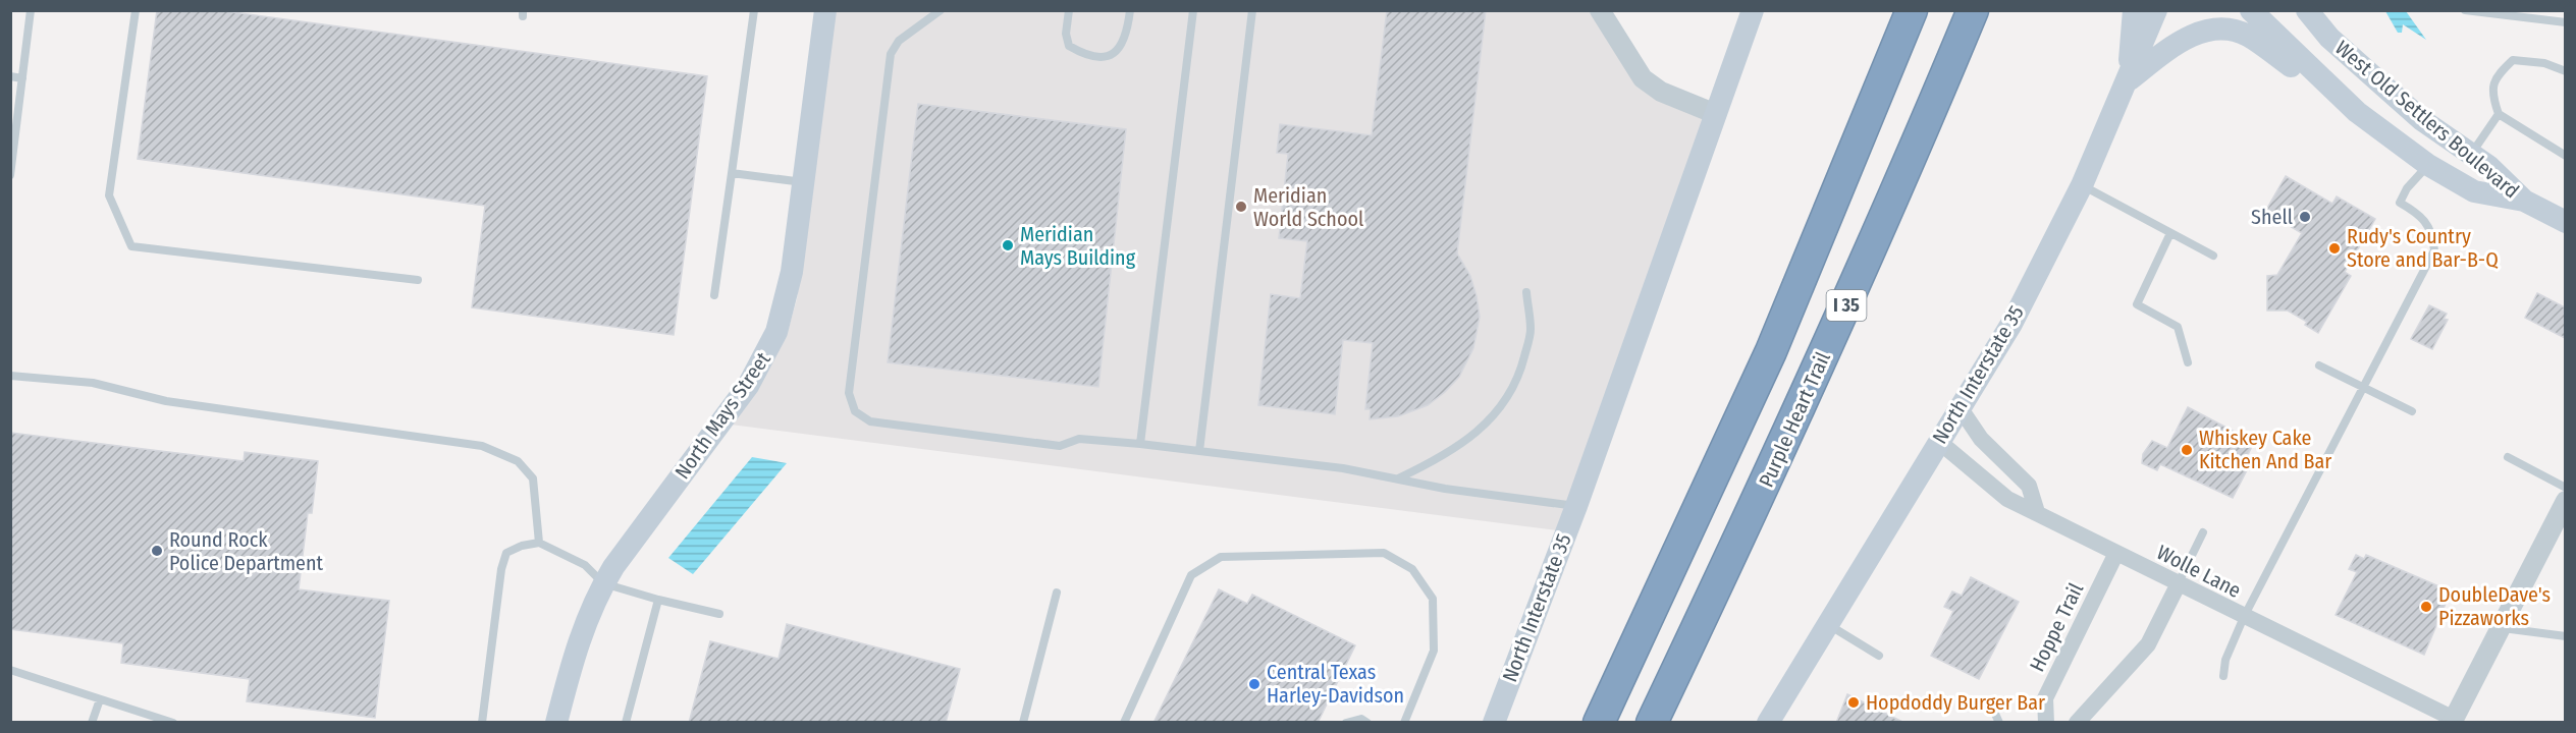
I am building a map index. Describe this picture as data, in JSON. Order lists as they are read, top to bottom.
{
  "streets": {
    "highway": ["I 35", "Purple Heart Trail"],
    "main road": ["West Old Settlers Boulevard", "North Interstate 35", "North Mays Street"],
    "street": ["Wolle Lane", "Hoppe Trail"]
  },
  "crossings": [
    ["North Interstate 35", "Wolle Lane"],
    ["Wolle Lane", "Hoppe Trail"]
  ],
  "places": [
    "Meridian World School",
    "Shell",
    "Meridian Mays Building",
    "Rudy's Country Store and Bar-B-Q",
    "Whiskey Cake Kitchen And Bar",
    "Round Rock Police Department",
    "DoubleDave's Pizzaworks",
    "Central Texas Harley-Davidson",
    "Hopdoddy Burger Bar"
  ]
}
